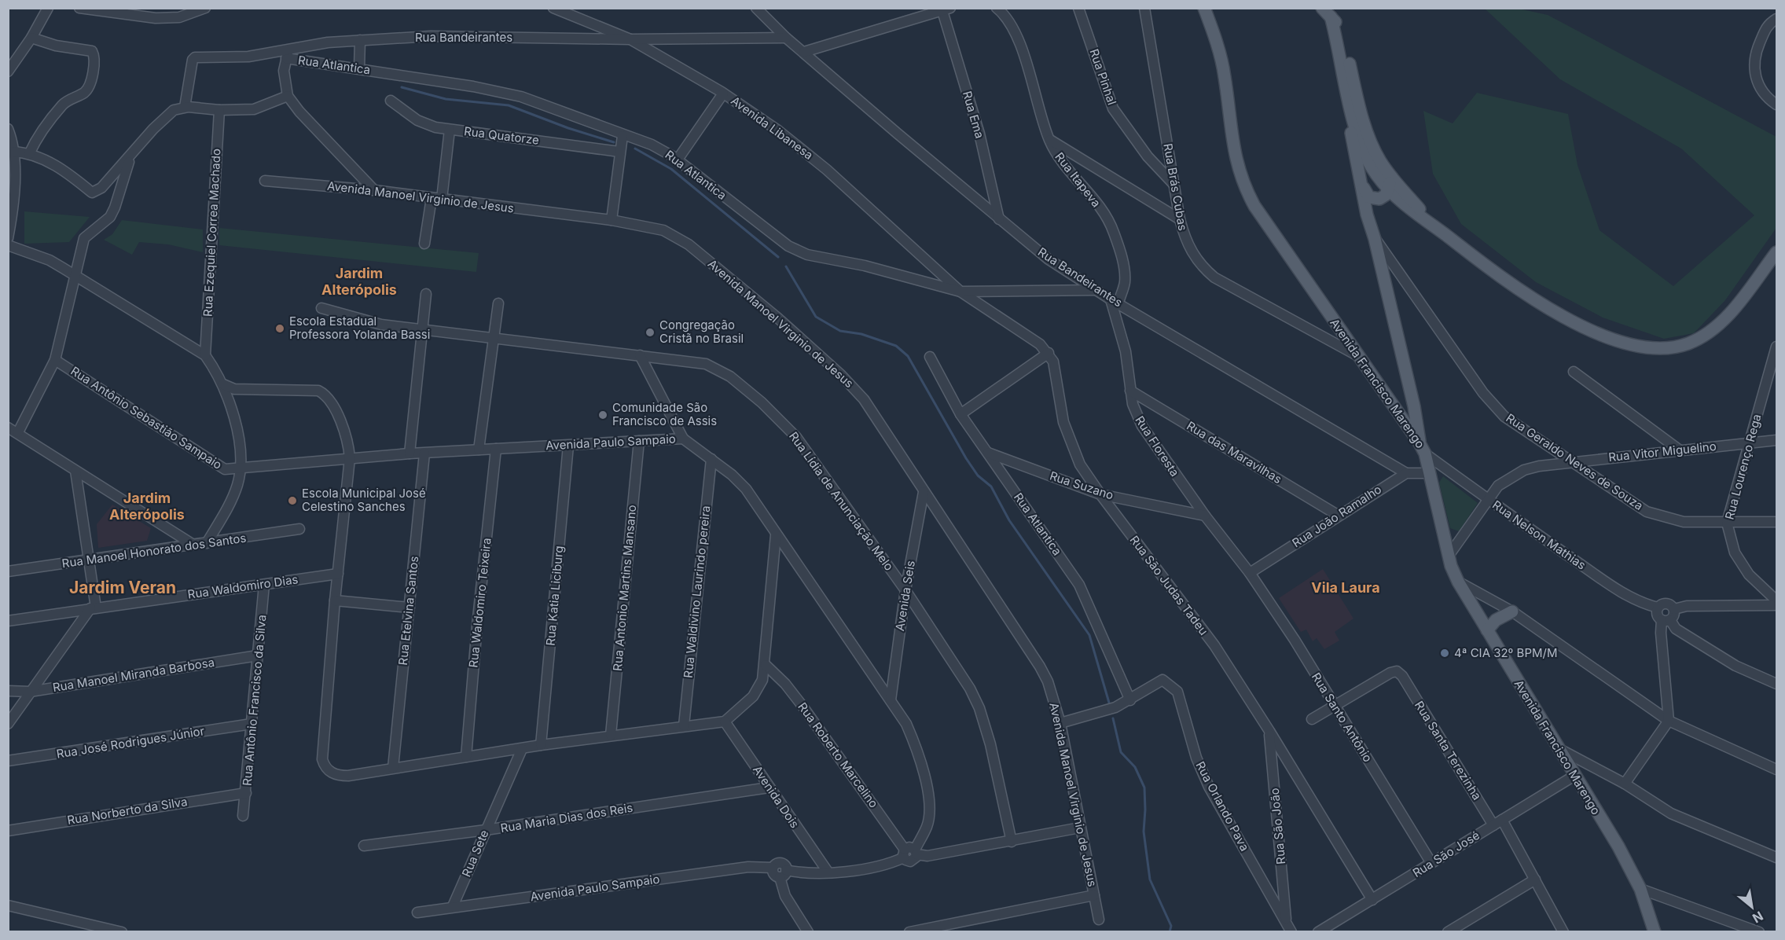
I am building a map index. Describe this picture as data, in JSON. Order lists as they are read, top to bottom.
{
  "streets": {
    "main road": ["Avenida Francisco Marengo"],
    "street": [
      "Rua Bandeirantes",
      "Rua Atlantica",
      "Rua Pinhal",
      "Rua Ema",
      "Avenida Libanesa",
      "Rua Quatorze",
      "Rua Itapeva",
      "Rua Brás Cubas",
      "Avenida Manoel Virginio de Jesus",
      "Rua Ezequiel Correa Machado",
      "Rua Antônio Sebastião Sampaio",
      "Avenida Paulo Sampaio",
      "Rua Floresta",
      "Rua Vitor Miguelino",
      "Rua das Maravilhas",
      "Rua Geraldo Neves de Souza",
      "Rua Lourenço Rega",
      "Rua Suzano",
      "Rua Lídia de Anunciação Melo",
      "Rua João Ramalho",
      "Rua Nelson Mathias",
      "Rua Manoel Honorato dos Santos",
      "Rua São Judas Tadeu",
      "Rua Waldomiro Dias",
      "Rua Antonio Martins Mansano",
      "Rua Waldivino Laurindo pereira",
      "Rua Katia Liciburg",
      "Avenida Seis",
      "Rua Waldomiro Teixeira",
      "Rua Etelvina Santos",
      "Rua Manoel Miranda Barbosa",
      "Rua Antônio Francisco da Silva",
      "Rua Santo Antônio",
      "Rua José Rodrigues Júnior",
      "Rua Santa Terezinha",
      "Rua Roberto Marcelino",
      "Avenida Dois",
      "Rua Orlando Pava",
      "Rua Norberto da Silva",
      "Rua Maria Dias dos Reis",
      "Rua São João",
      "Rua Sete",
      "Rua São José"
    ]
  },
  "crossings": [
    ["Rua Bandeirantes", "Rua Atlantica"],
    ["Rua Bandeirantes", "Rua Ema"],
    ["Rua Bandeirantes", "Avenida Libanesa"],
    ["Rua Bandeirantes", "Rua Itapeva"],
    ["Rua Bandeirantes", "Rua Floresta"],
    ["Rua Bandeirantes", "Rua João Ramalho"],
    ["Rua Atlantica", "Avenida Libanesa"],
    ["Rua Atlantica", "Rua Suzano"],
    ["Rua Atlantica", "Rua Orlando Pava"],
    ["Rua Pinhal", "Rua Brás Cubas"],
    ["Rua Itapeva", "Rua Floresta"],
    ["Rua Brás Cubas", "Avenida Francisco Marengo"],
    ["Avenida Manoel Virginio de Jesus", "Avenida Paulo Sampaio"],
    ["Avenida Manoel Virginio de Jesus", "Avenida Seis"],
    ["Avenida Francisco Marengo", "Rua Vitor Miguelino"],
    ["Avenida Francisco Marengo", "Rua Nelson Mathias"],
    ["Avenida Francisco Marengo", "Rua São José"],
    ["Rua Antônio Sebastião Sampaio", "Avenida Paulo Sampaio"],
    ["Avenida Paulo Sampaio", "Rua Lídia de Anunciação Melo"],
    ["Avenida Paulo Sampaio", "Rua Antonio Martins Mansano"],
    ["Avenida Paulo Sampaio", "Rua Waldivino Laurindo pereira"],
    ["Avenida Paulo Sampaio", "Rua Katia Liciburg"],
    ["Avenida Paulo Sampaio", "Avenida Seis"],
    ["Avenida Paulo Sampaio", "Rua Waldomiro Teixeira"],
    ["Avenida Paulo Sampaio", "Rua Etelvina Santos"],
    ["Avenida Paulo Sampaio", "Rua Roberto Marcelino"],
    ["Avenida Paulo Sampaio", "Avenida Dois"],
    ["Avenida Paulo Sampaio", "Rua Sete"],
    ["Rua Floresta", "Rua das Maravilhas"],
    ["Rua Floresta", "Rua Suzano"],
    ["Rua Floresta", "Rua João Ramalho"],
    ["Rua Floresta", "Rua Santo Antônio"],
    ["Rua Vitor Miguelino", "Rua Geraldo Neves de Souza"],
    ["Rua Vitor Miguelino", "Rua Lourenço Rega"],
    ["Rua Vitor Miguelino", "Rua Nelson Mathias"],
    ["Rua das Maravilhas", "Rua João Ramalho"],
    ["Rua Geraldo Neves de Souza", "Rua Lourenço Rega"],
    ["Rua Suzano", "Rua São Judas Tadeu"],
    ["Rua Lídia de Anunciação Melo", "Avenida Seis"],
    ["Rua João Ramalho", "Rua Santo Antônio"],
    ["Rua São Judas Tadeu", "Rua São João"],
    ["Rua São Judas Tadeu", "Rua São José"],
    ["Rua Waldomiro Dias", "Rua Antônio Francisco da Silva"],
    ["Rua Manoel Miranda Barbosa", "Rua Antônio Francisco da Silva"],
    ["Rua Antônio Francisco da Silva", "Rua José Rodrigues Júnior"],
    ["Rua Antônio Francisco da Silva", "Rua Norberto da Silva"],
    ["Rua Santo Antônio", "Rua Santa Terezinha"],
    ["Rua Santo Antônio", "Rua São José"],
    ["Rua Santa Terezinha", "Rua São José"],
    ["Avenida Dois", "Rua Maria Dias dos Reis"],
    ["Rua Orlando Pava", "Rua São João"],
    ["Rua Maria Dias dos Reis", "Rua Sete"]
  ],
  "districts": [
    "Jardim Alterópolis",
    "Jardim Alterópolis",
    "Jardim Veran",
    "Vila Laura"
  ],
  "places": [
    "Escola Estadual Professora Yolanda Bassi",
    "Congregação Cristã no Brasil",
    "Comunidade São Francisco de Assis",
    "Escola Municipal José Celestino Sanches",
    "4ª CIA 32º BPM/M"
  ],
  "north": "bottom right"
}
